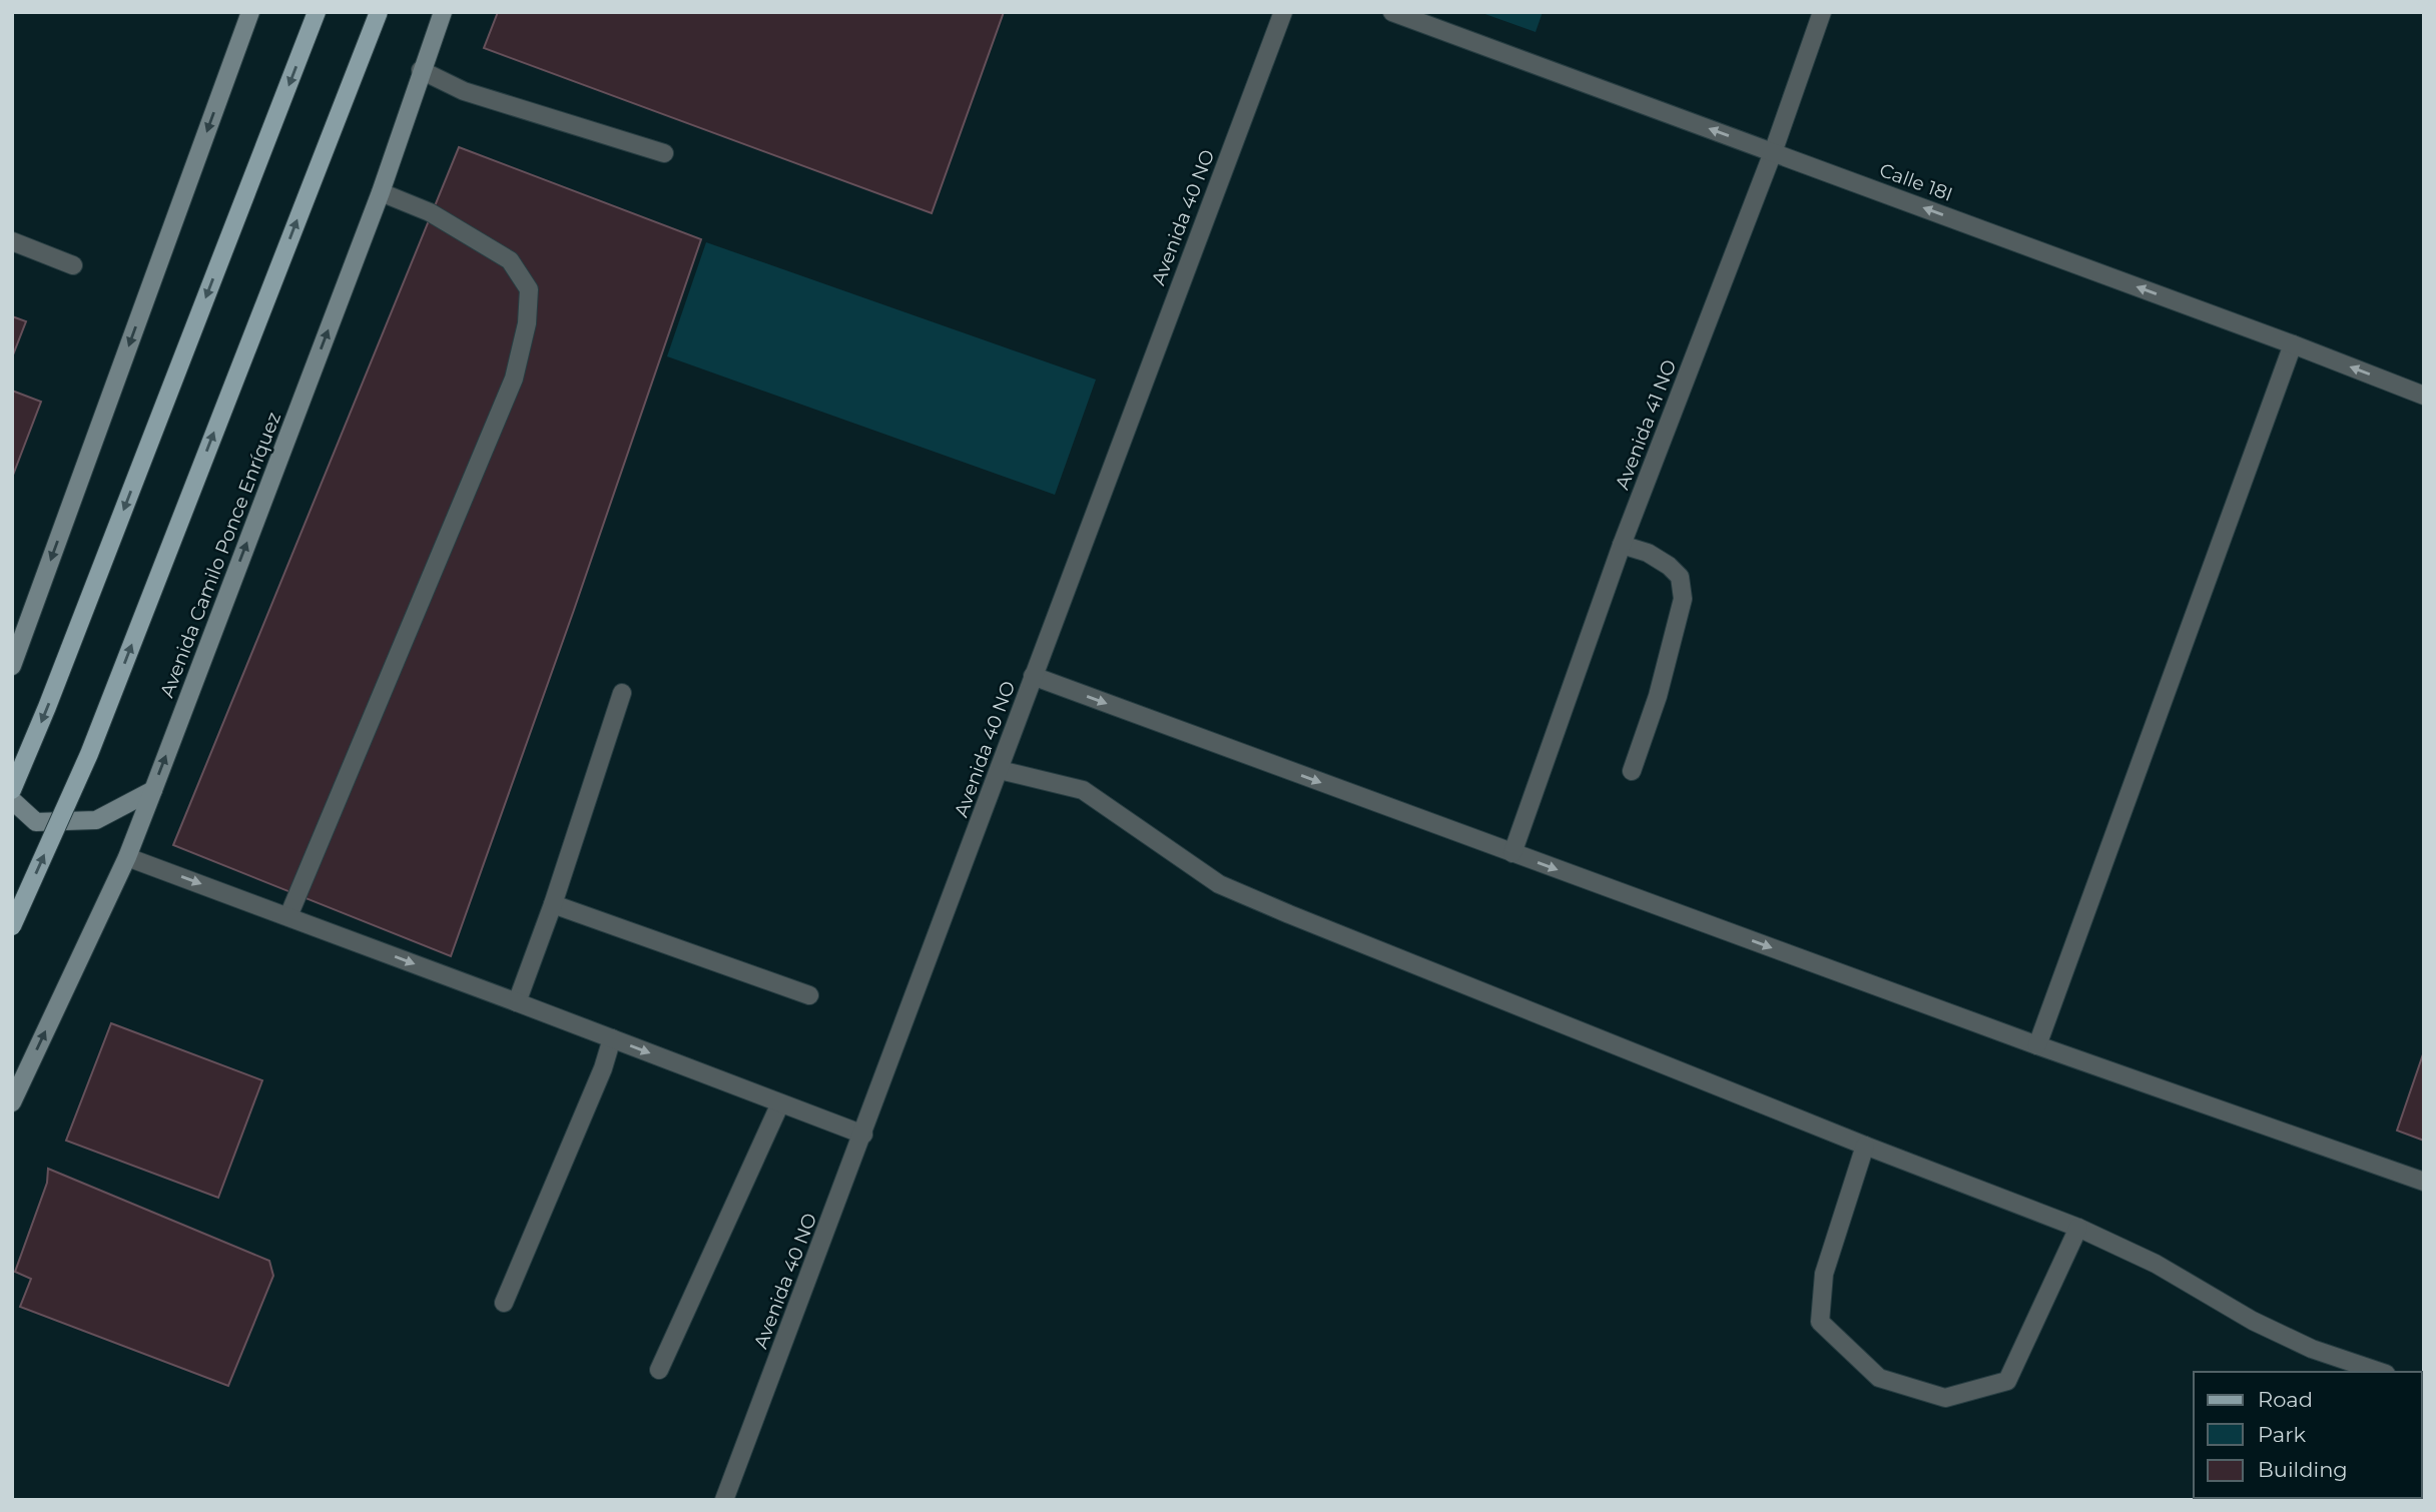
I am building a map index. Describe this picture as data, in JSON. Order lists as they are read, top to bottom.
{
  "streets": {
    "main road": ["Avenida Camilo Ponce Enríquez"],
    "street": ["Calle 18I", "Avenida 40 NO", "Avenida 41 NO"]
  },
  "crossings": [
    ["Calle 18I", "Avenida 41 NO"]
  ],
  "one_way": ["Calle 18I"],
  "legend": ["Road", "Park", "Building"]
}
